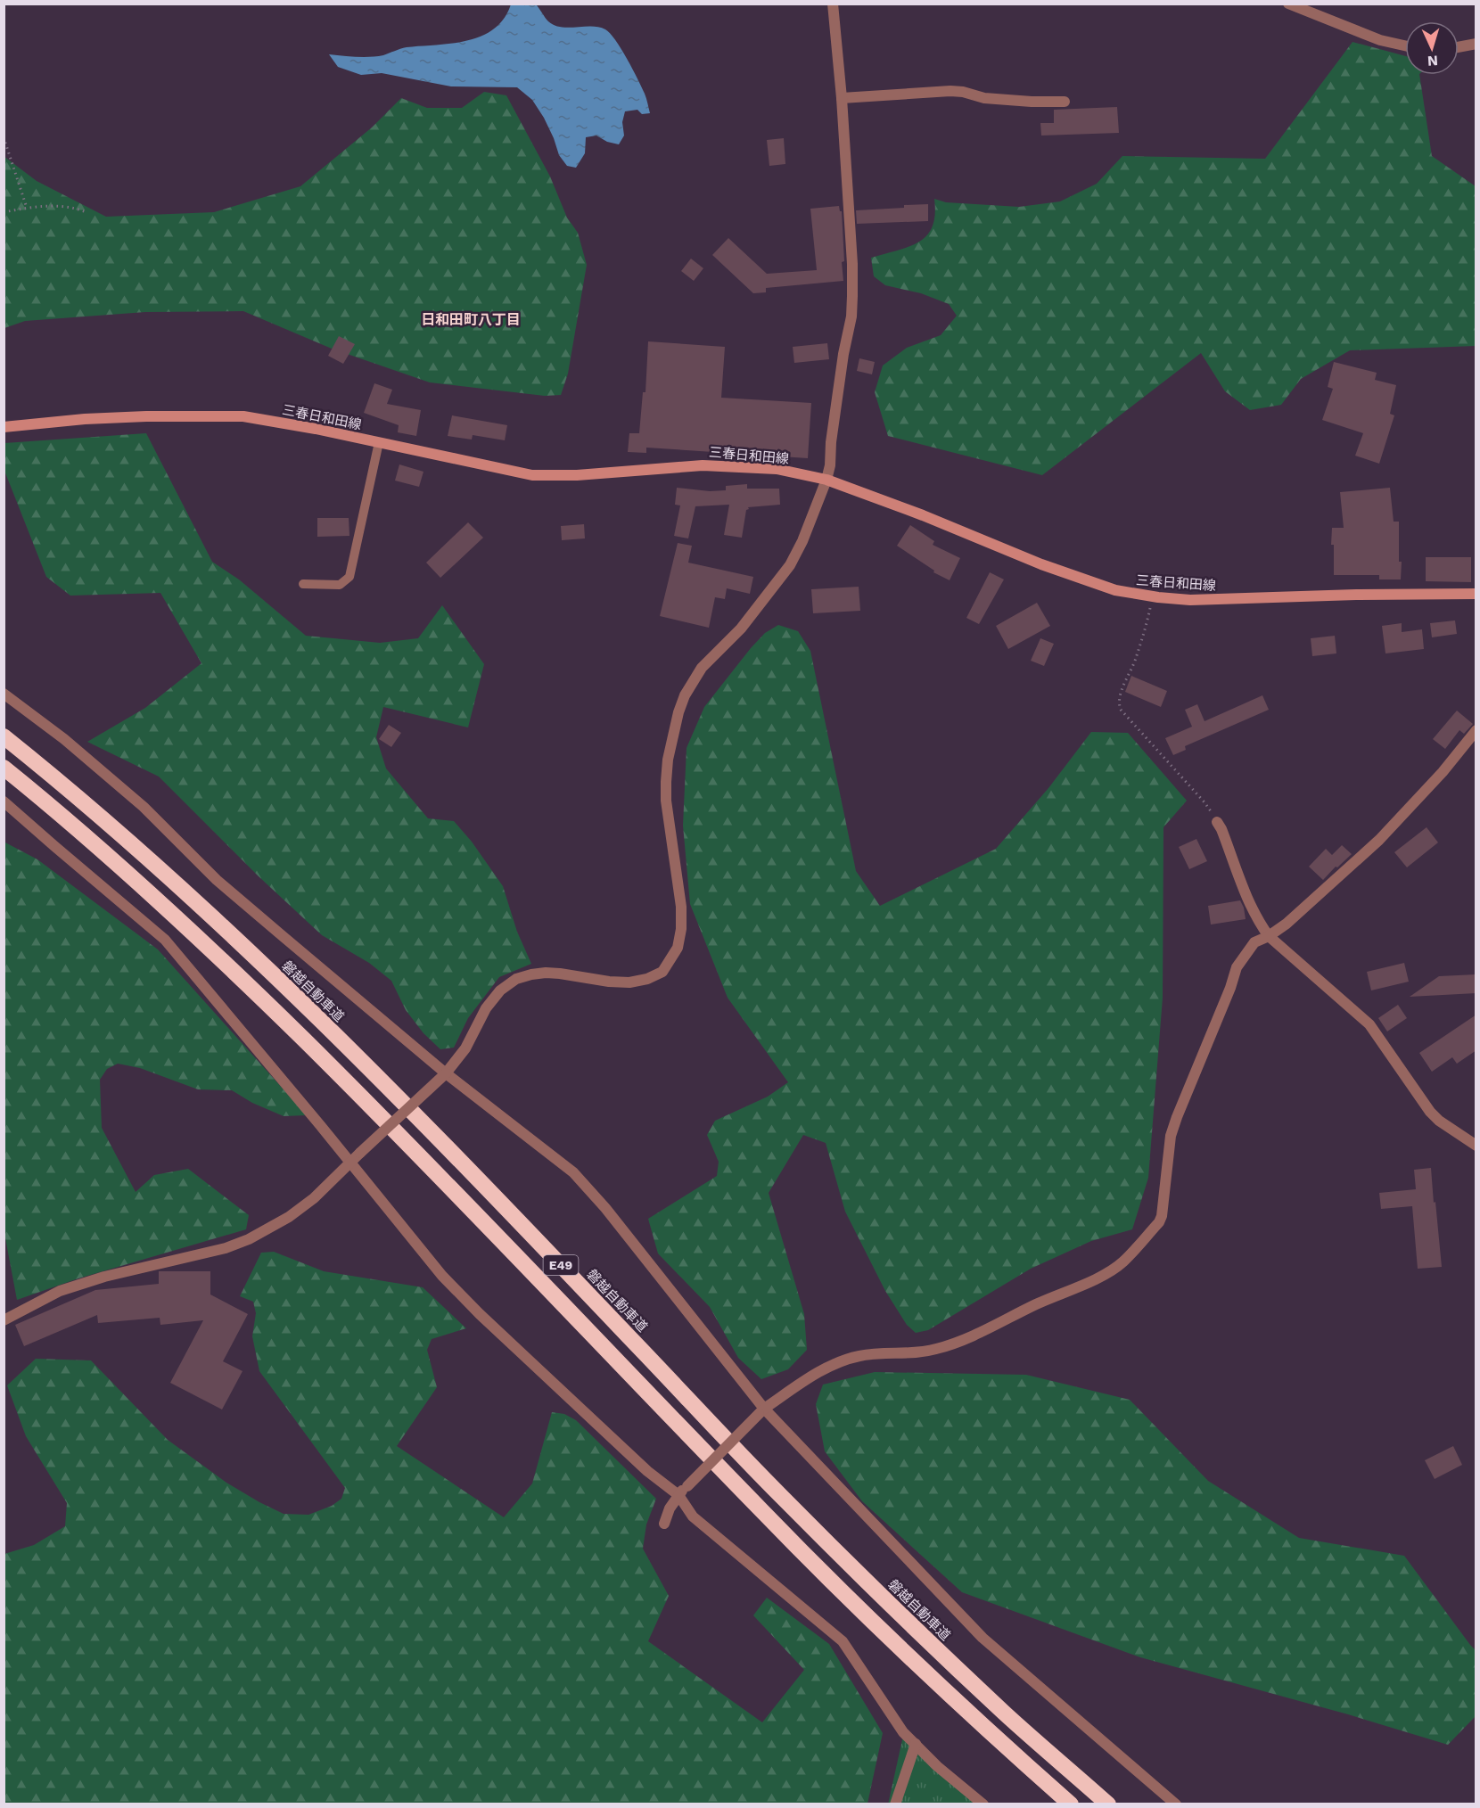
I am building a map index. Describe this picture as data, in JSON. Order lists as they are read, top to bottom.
{
  "streets": {
    "highway": ["磐越自動車道", "E49"],
    "main road": ["三春日和田線"]
  },
  "districts": ["日和田町八丁目"],
  "north": "bottom"
}
